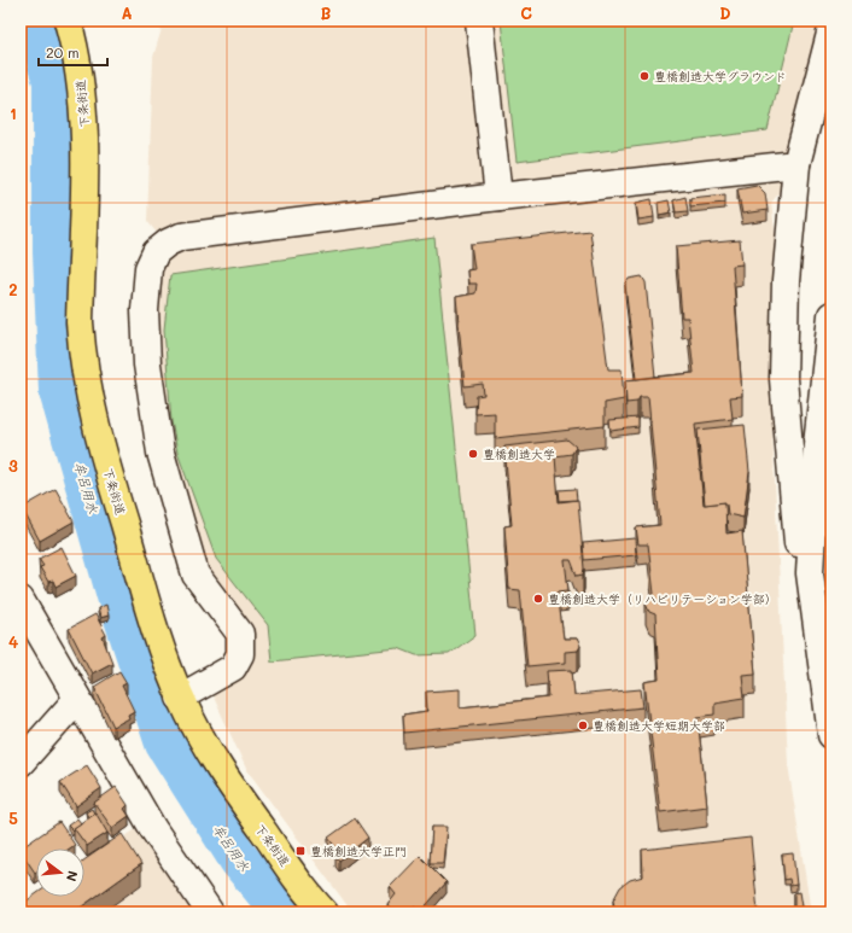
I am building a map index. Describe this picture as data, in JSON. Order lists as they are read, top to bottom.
{
  "streets": {
    "main road": ["下条街道"]
  },
  "water": ["牟呂用水"],
  "places": {
    "other": [
      "豊橋創造大学グラウンド",
      "豊橋創造大学",
      "豊橋創造大学（リハビリテーション学部）",
      "豊橋創造大学短期大学部"
    ],
    "transit": ["豊橋創造大学正門"]
  },
  "scale_bar": "20 m",
  "north": "right",
  "grid": {
    "columns": [
      "A",
      "B",
      "C",
      "D"
    ],
    "rows": [
      "1",
      "2",
      "3",
      "4",
      "5"
    ]
  }
}
